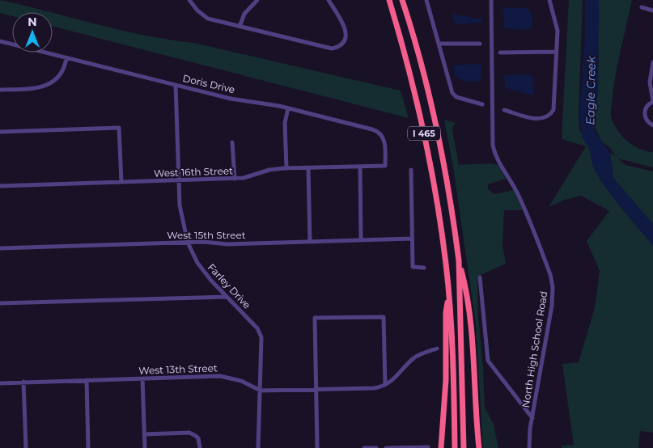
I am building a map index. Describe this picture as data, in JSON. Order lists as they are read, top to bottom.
{
  "streets": {
    "highway": ["I 465"],
    "street": [
      "Doris Drive",
      "West 16th Street",
      "West 15th Street",
      "Farley Drive",
      "North High School Road",
      "West 13th Street"
    ]
  },
  "crossings": [
    ["Doris Drive", "West 16th Street"],
    ["Doris Drive", "Farley Drive"],
    ["West 16th Street", "Farley Drive"],
    ["West 15th Street", "Farley Drive"],
    ["Farley Drive", "West 13th Street"]
  ],
  "water": ["Eagle Creek"],
  "north": "top"
}
